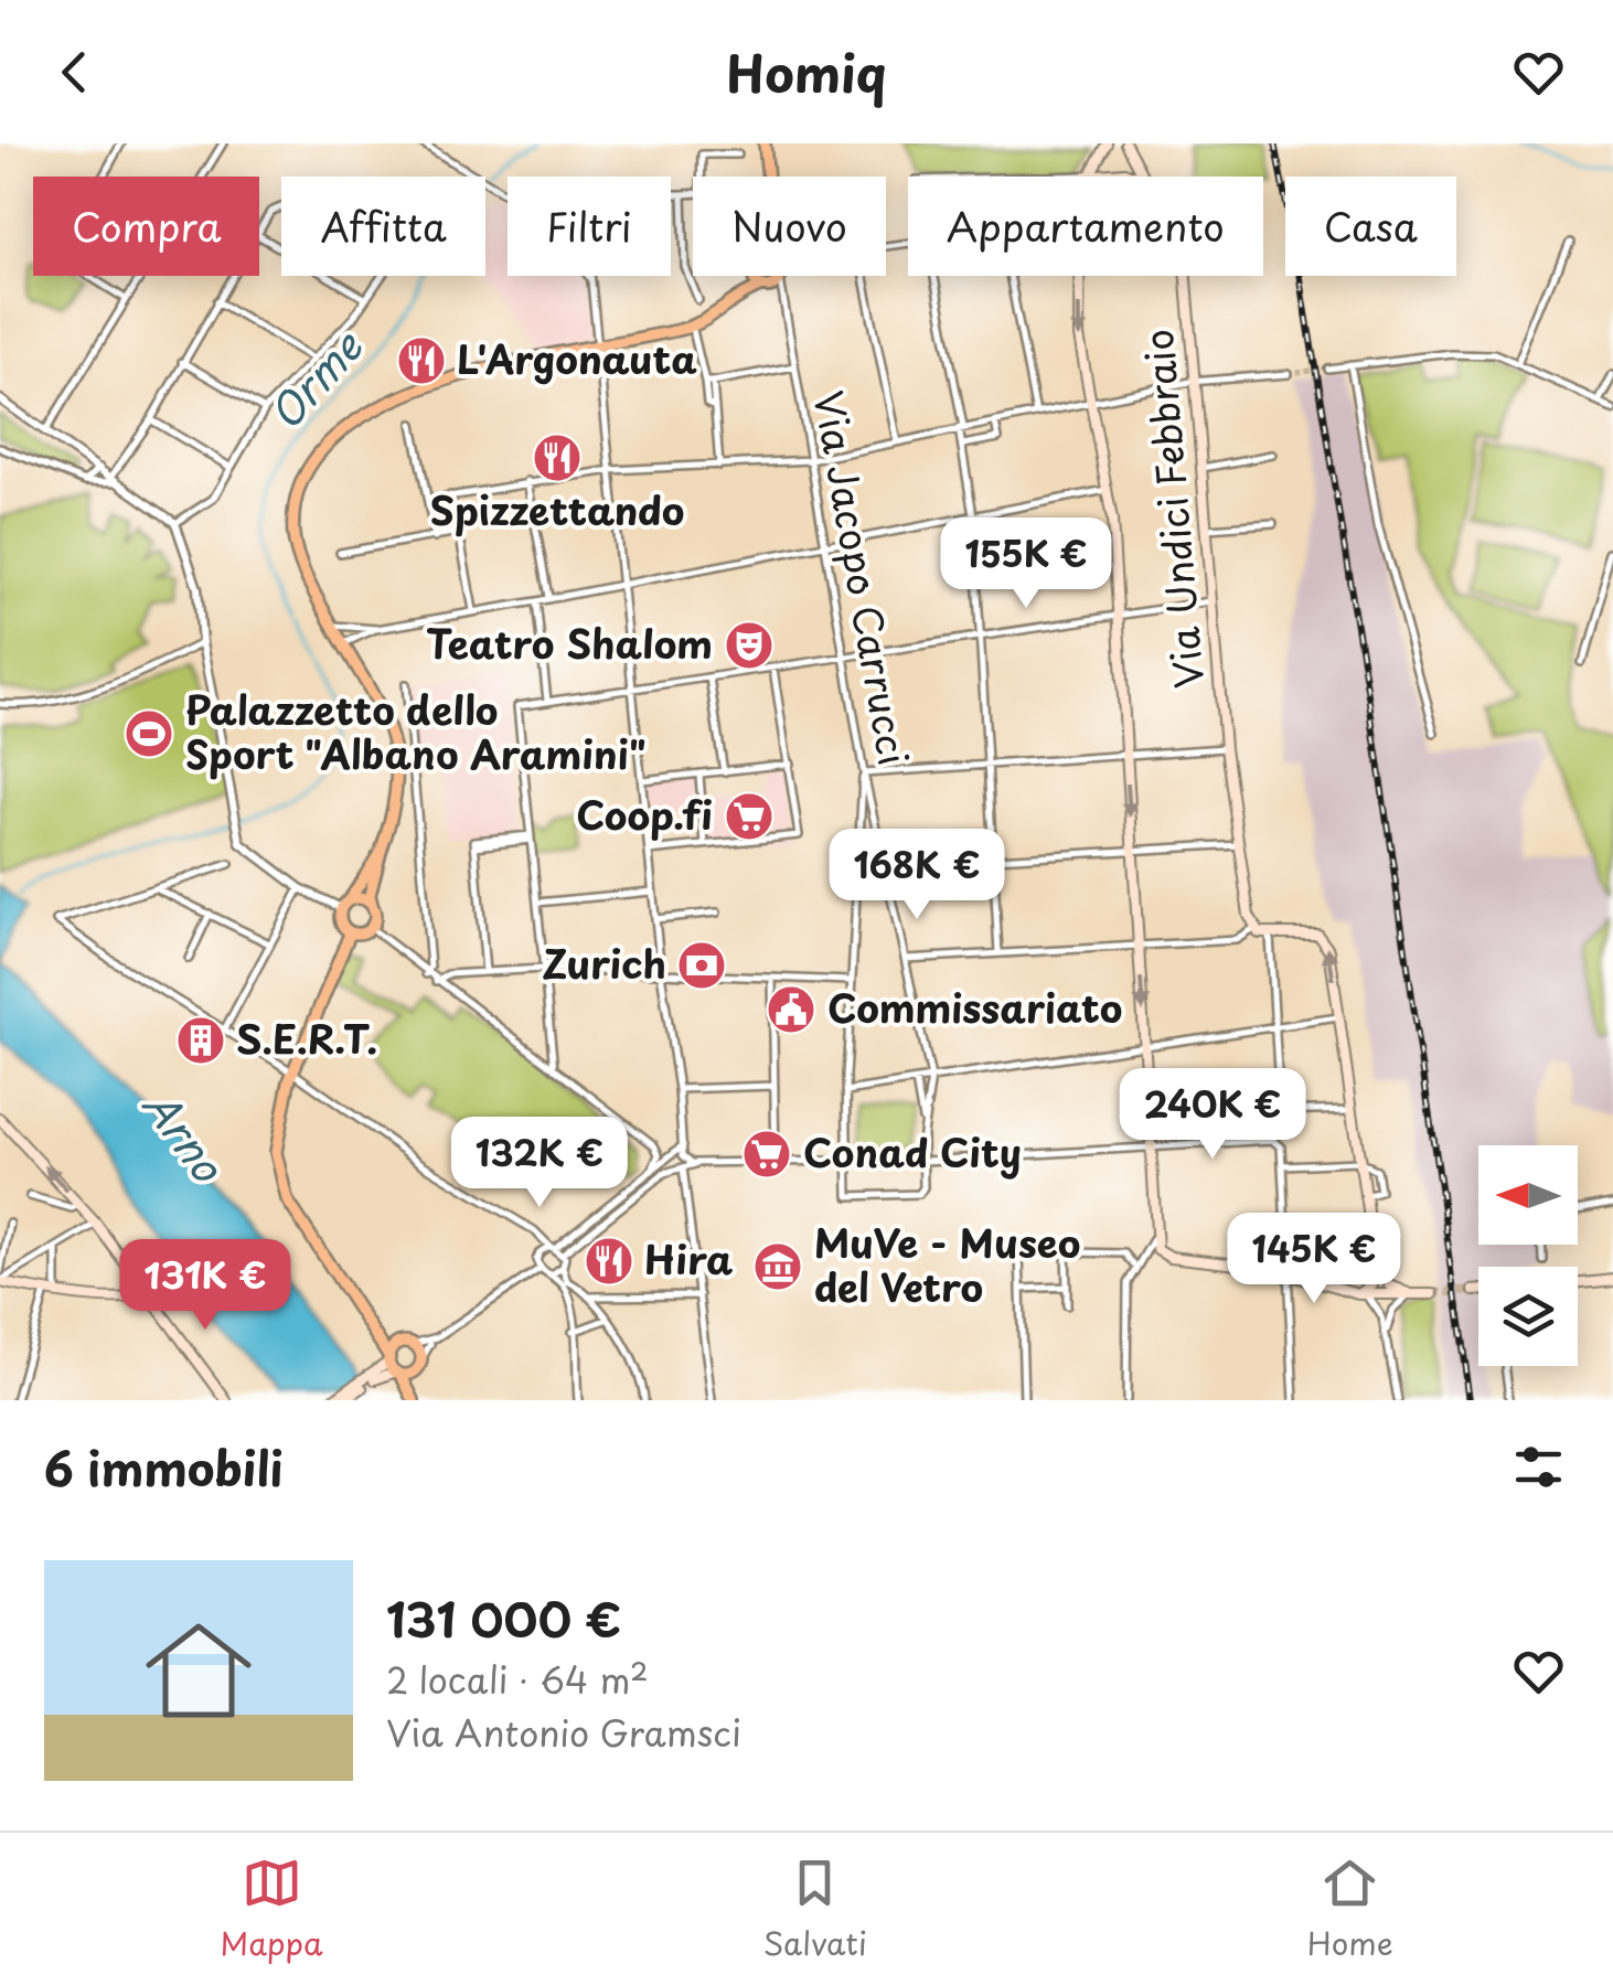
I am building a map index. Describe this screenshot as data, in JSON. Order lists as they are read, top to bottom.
{
  "streets": {
    "main road": ["Via Undici Febbraio"],
    "street": ["Via Jacopo Carrucci"]
  },
  "water": ["Orme", "Arno"],
  "places": {
    "restaurant": ["L'Argonauta", "Spizzettando", "Hira"],
    "theatre": ["Teatro Shalom"],
    "sports": ["Palazzetto dello Sport \"Albano Aramini\""],
    "supermarket": ["Coop.fi", "Conad City"],
    "bank": ["Zurich"],
    "public building": ["Commissariato"],
    "building": ["S.E.R.T."],
    "museum": ["MuVe - Museo del Vetro"]
  },
  "north": "left",
  "page": {
    "header": "Homiq",
    "chip": [
      "Compra",
      "Affitta",
      "Filtri",
      "Nuovo",
      "Appartamento",
      "Casa"
    ],
    "price": [
      "155K €",
      "168K €",
      "240K €",
      "132K €",
      "145K €",
      "131K €"
    ],
    "heading": "6 immobili",
    "list": [
      {
        "name": "131 000 €",
        "note": "2 locali · 64 m² · Via Antonio Gramsci"
      }
    ],
    "tabs": ["Mappa", "Salvati", "Home"]
  }
}
